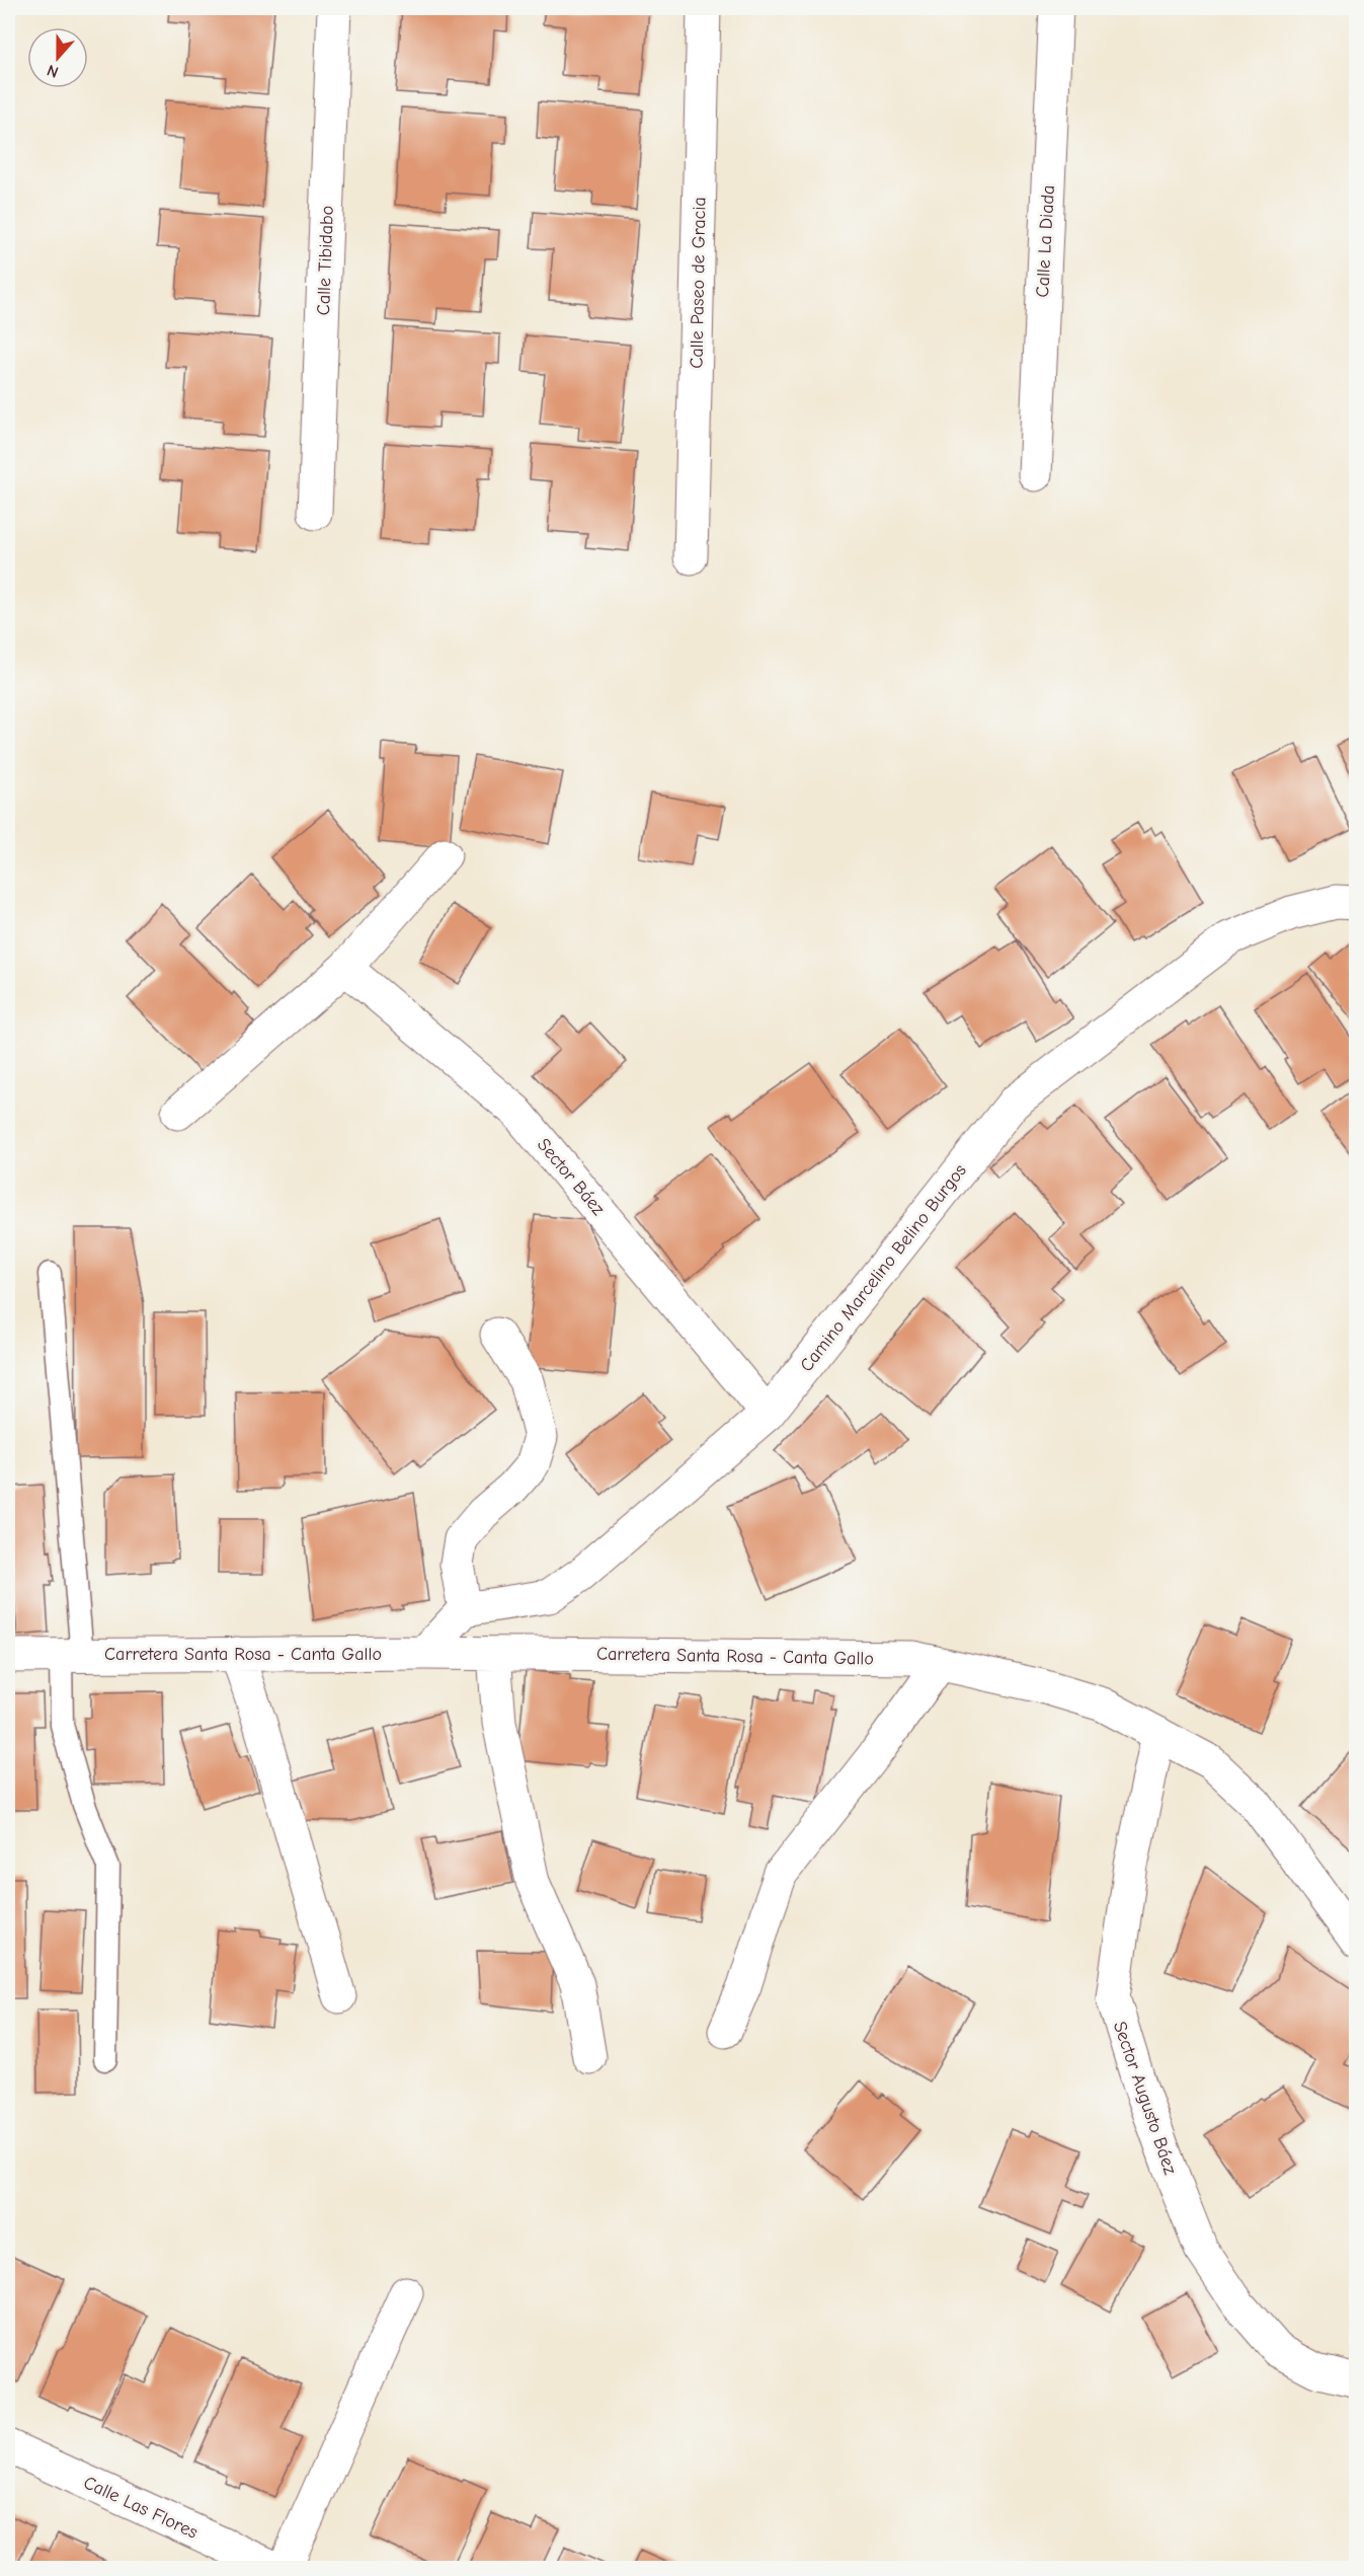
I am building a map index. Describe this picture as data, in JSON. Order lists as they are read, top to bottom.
{
  "streets": {
    "street": [
      "Calle La Diada",
      "Calle Tibidabo",
      "Calle Paseo de Gracia",
      "Sector Báez",
      "Camino Marcelino Belino Burgos",
      "Carretera Santa Rosa - Canta Gallo",
      "Sector Augusto Báez",
      "Calle Las Flores"
    ]
  },
  "crossings": [
    ["Sector Báez", "Camino Marcelino Belino Burgos"],
    ["Carretera Santa Rosa - Canta Gallo", "Sector Augusto Báez"]
  ],
  "north": "bottom"
}
